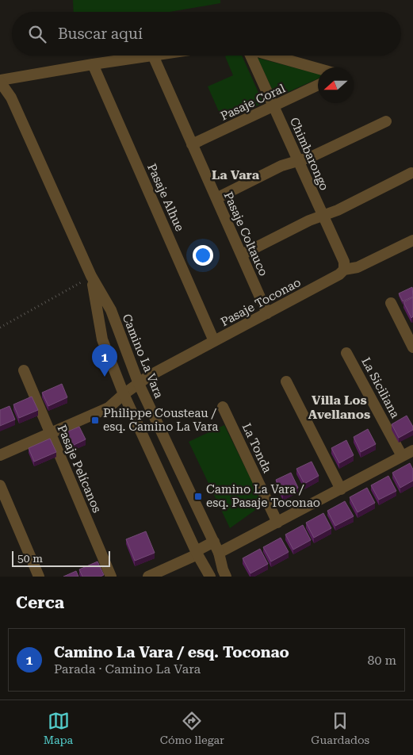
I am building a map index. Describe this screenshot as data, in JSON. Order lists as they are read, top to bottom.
{
  "streets": {
    "street": [
      "Pasaje Coral",
      "Chimbarongo",
      "Pasaje Alhue",
      "Pasaje Coltauco",
      "Pasaje Toconao",
      "Camino La Vara",
      "La Siciliana",
      "La Tonda",
      "Pasaje Pelícanos"
    ]
  },
  "crossings": [
    ["Pasaje Coral", "Chimbarongo"],
    ["Pasaje Coral", "Pasaje Coltauco"],
    ["Chimbarongo", "Pasaje Toconao"],
    ["Pasaje Alhue", "Pasaje Toconao"],
    ["Pasaje Coltauco", "Pasaje Toconao"],
    ["Pasaje Toconao", "Camino La Vara"],
    ["Pasaje Toconao", "Pasaje Pelícanos"]
  ],
  "districts": ["La Vara", "Villa Los Avellanos"],
  "places": {
    "transit": ["Philippe Cousteau / esq. Camino La Vara", "Camino La Vara / esq. Pasaje Toconao"]
  },
  "scale_bar": "50 m",
  "north": "left",
  "page": {
    "search": "Buscar aquí",
    "pins": "1",
    "scale": "50 m",
    "heading": "Cerca",
    "list": [
      {
        "mark": "1",
        "name": "Camino La Vara / esq. Toconao",
        "note": "Parada · Camino La Vara",
        "value": "80 m"
      }
    ],
    "nav": ["Mapa", "Cómo llegar", "Guardados"]
  }
}
